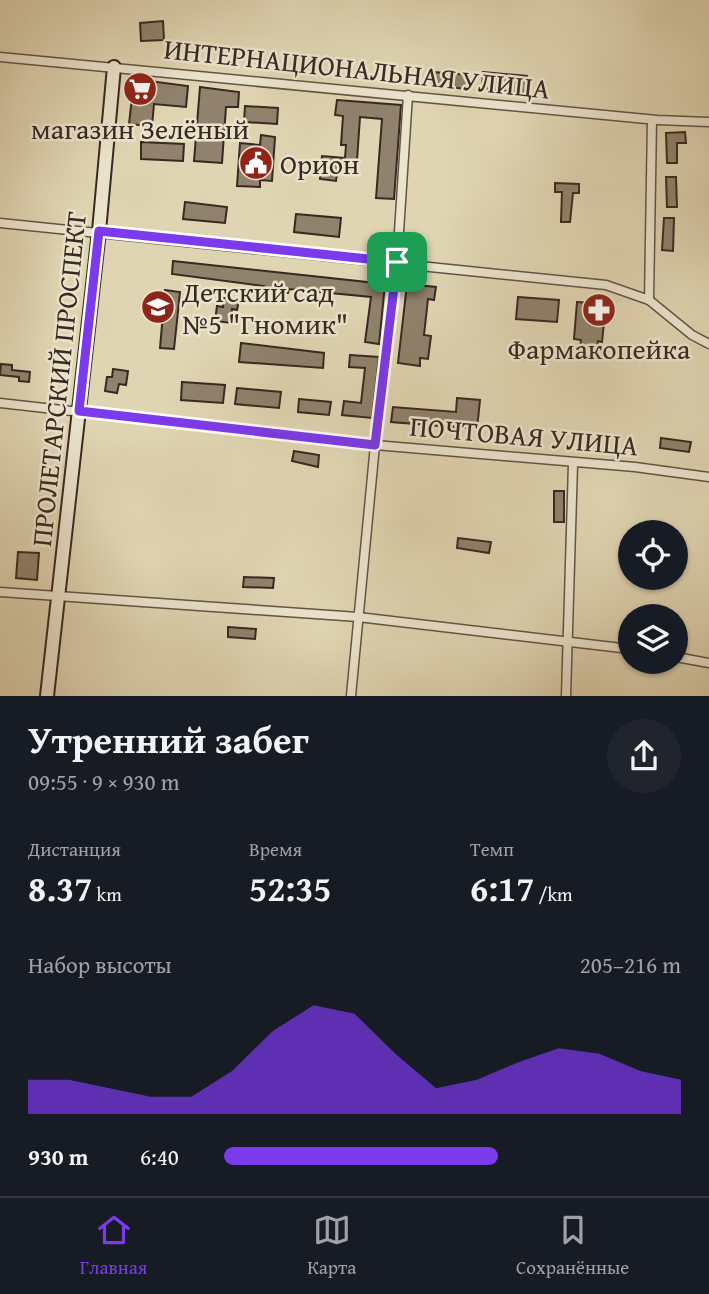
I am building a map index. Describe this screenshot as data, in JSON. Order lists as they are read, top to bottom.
{
  "streets": {
    "street": ["ИНТЕРНАЦИОНАЛЬНАЯ УЛИЦА", "ПРОЛЕТАРСКИЙ ПРОСПЕКТ", "ПОЧТОВАЯ УЛИЦА"]
  },
  "crossings": [
    ["ИНТЕРНАЦИОНАЛЬНАЯ УЛИЦА", "ПРОЛЕТАРСКИЙ ПРОСПЕКТ"],
    ["ПРОЛЕТАРСКИЙ ПРОСПЕКТ", "ПОЧТОВАЯ УЛИЦА"]
  ],
  "places": {
    "supermarket": ["магазин Зелёный"],
    "public building": ["Орион"],
    "school or university": ["Детский сад №5 \"Гномик\""],
    "pharmacy": ["Фармакопейка"]
  },
  "page": {
    "heading": ["Утренний забег", "09:55 · 9 × 930 m"],
    "stats": [
      ["Дистанция", "8.37 km"],
      ["Время", "52:35"],
      ["Темп", "6:17 /km"]
    ],
    "chart": ["Набор высоты", "205–216 m"],
    "list": [
      {
        "name": "930 m",
        "note": "6:40"
      }
    ],
    "tabs": ["Главная", "Карта", "Сохранённые"]
  }
}
